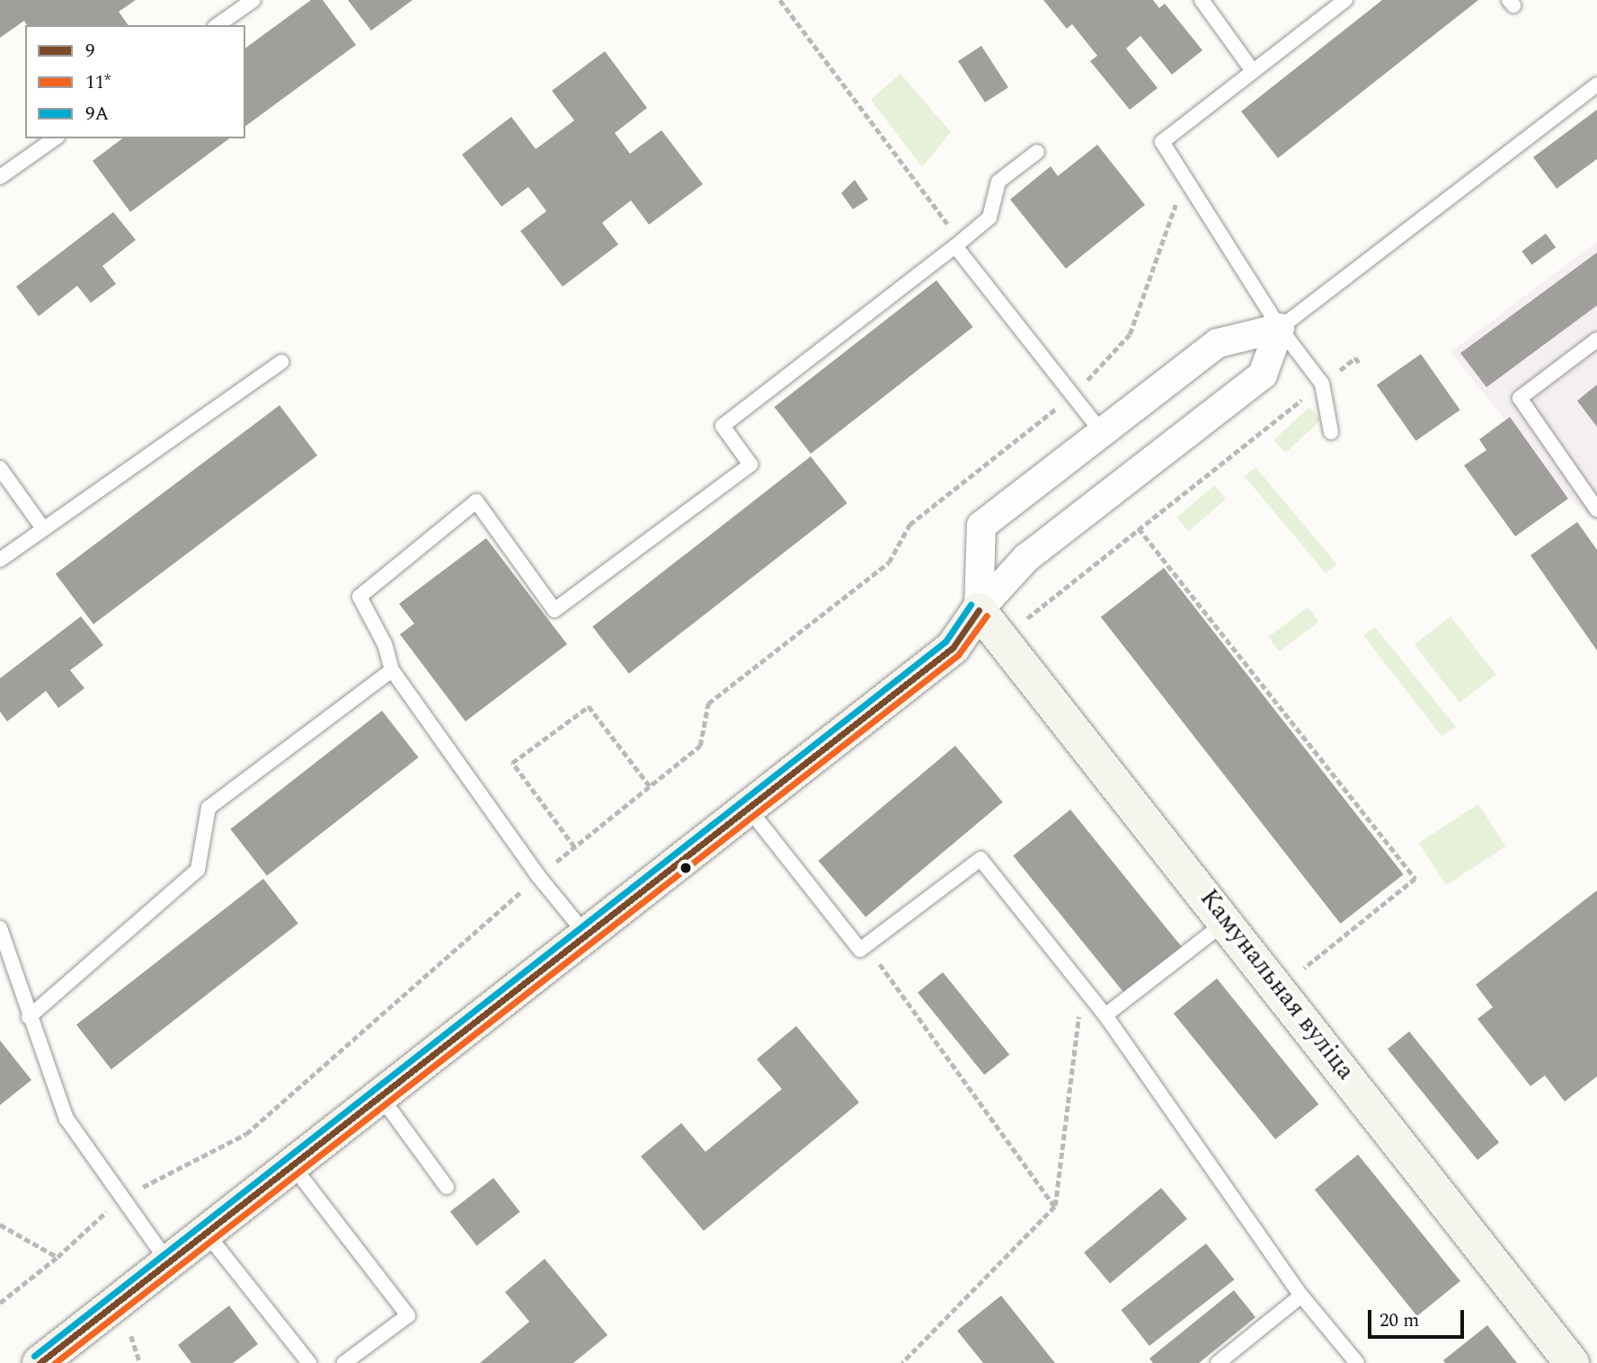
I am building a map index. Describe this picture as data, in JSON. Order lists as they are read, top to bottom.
{
  "streets": {
    "street": ["Камунальная вуліца"]
  },
  "lines": ["transit line 9А", "transit line 9", "transit line 11*"],
  "legend": ["9", "11*", "9А"],
  "scale_bar": "20 m"
}
